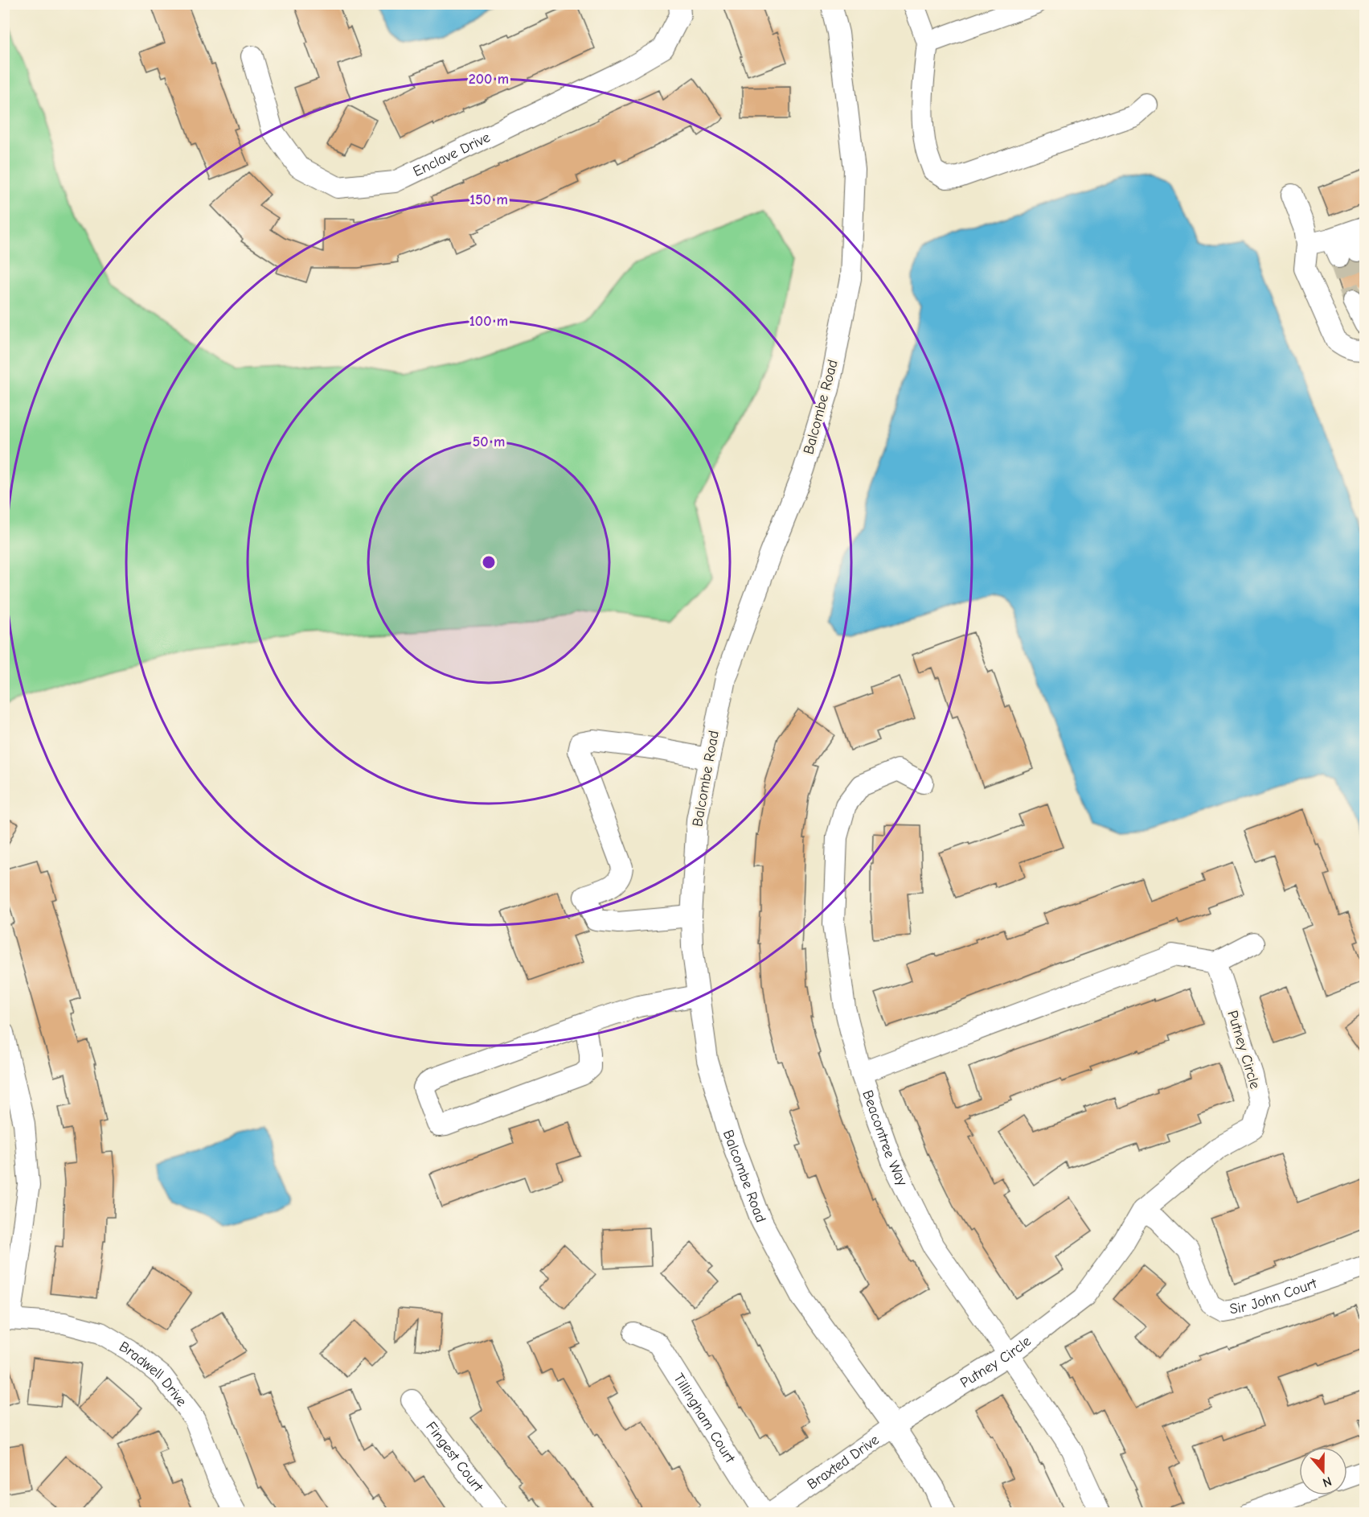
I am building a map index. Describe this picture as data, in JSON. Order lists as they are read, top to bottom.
{
  "streets": {
    "street": [
      "Enclave Drive",
      "Balcombe Road",
      "Putney Circle",
      "Beacontree Way",
      "Sir John Court",
      "Bradwell Drive",
      "Tillingham Court",
      "Fingest Court",
      "Braxted Drive"
    ]
  },
  "crossings": [
    ["Balcombe Road", "Putney Circle"],
    ["Balcombe Road", "Braxted Drive"],
    ["Putney Circle", "Beacontree Way"],
    ["Putney Circle", "Sir John Court"],
    ["Putney Circle", "Braxted Drive"]
  ],
  "north": "bottom",
  "rings": [
    "200 m",
    "150 m",
    "100 m",
    "50 m"
  ]
}
